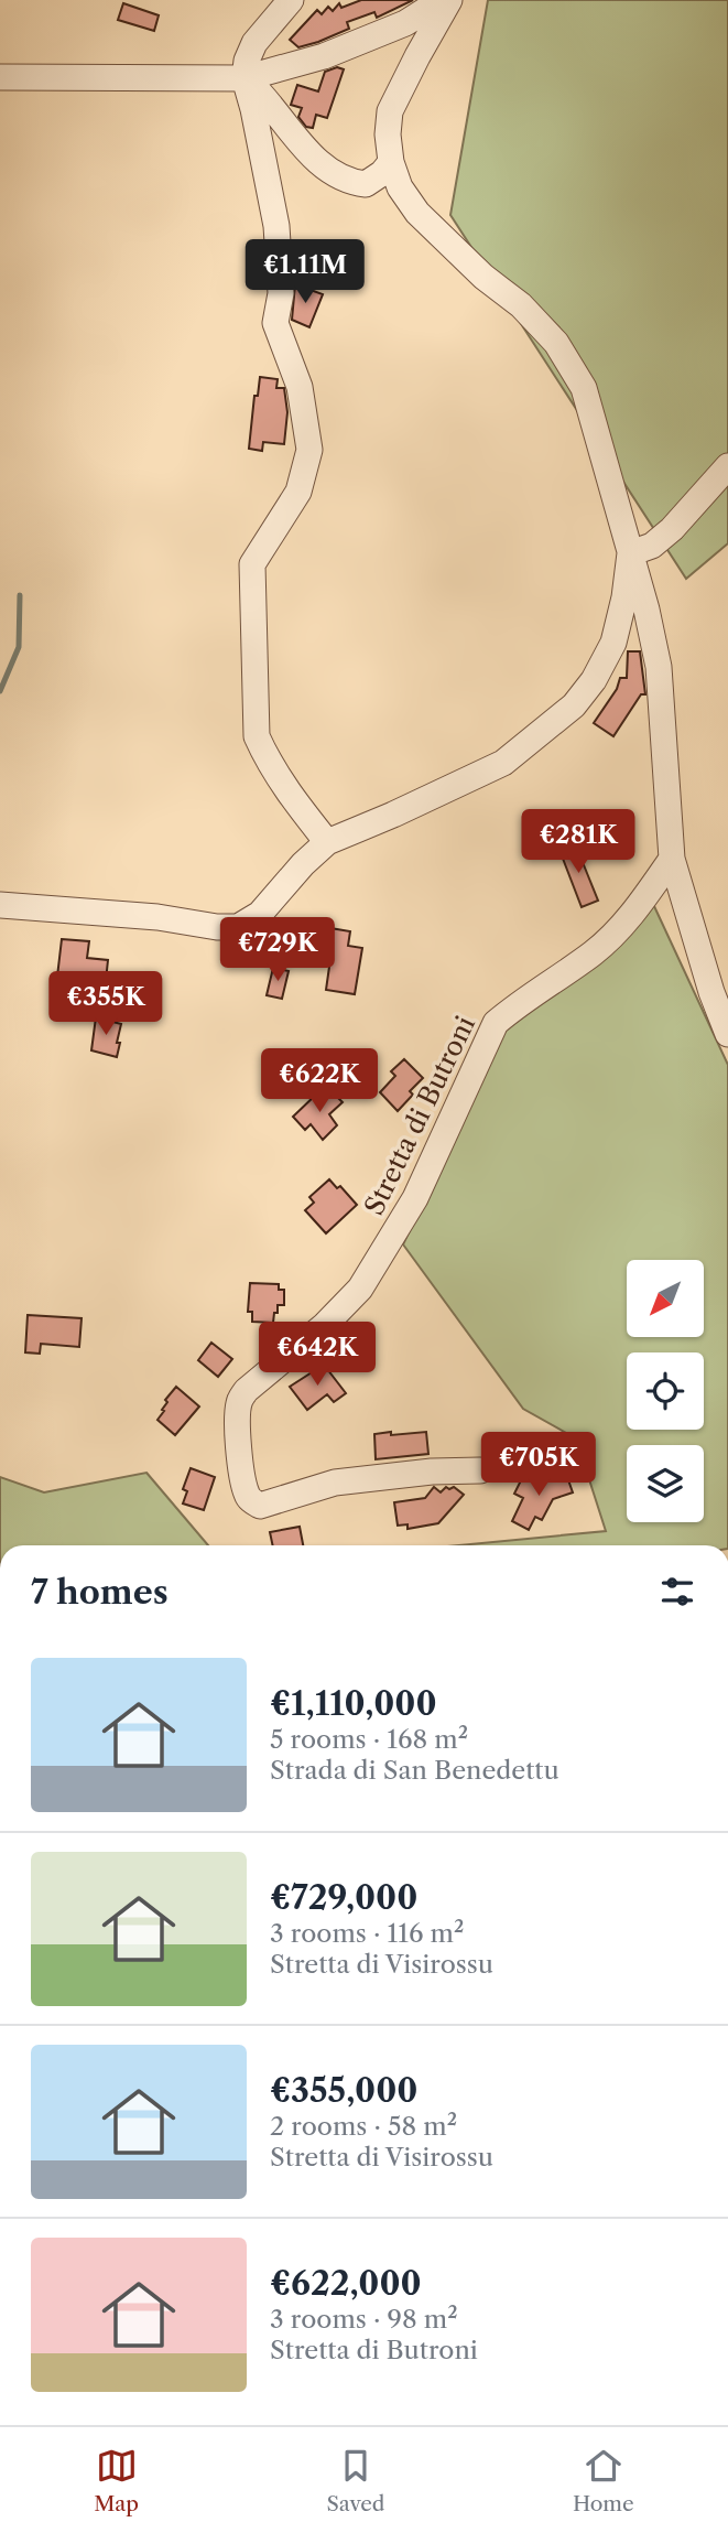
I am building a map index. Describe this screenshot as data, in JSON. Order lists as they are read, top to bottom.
{
  "streets": {
    "street": ["Stretta di Butroni"]
  },
  "north": "bottom left",
  "page": {
    "price": [
      "€1.11M",
      "€281K",
      "€729K",
      "€355K",
      "€622K",
      "€642K",
      "€705K"
    ],
    "heading": "7 homes",
    "list": [
      {
        "name": "€1,110,000",
        "note": "5 rooms · 168 m² · Strada di San Benedettu"
      },
      {
        "name": "€729,000",
        "note": "3 rooms · 116 m² · Stretta di Visirossu"
      },
      {
        "name": "€355,000",
        "note": "2 rooms · 58 m² · Stretta di Visirossu"
      },
      {
        "name": "€622,000",
        "note": "3 rooms · 98 m² · Stretta di Butroni"
      }
    ],
    "tabs": ["Map", "Saved", "Home"]
  }
}
